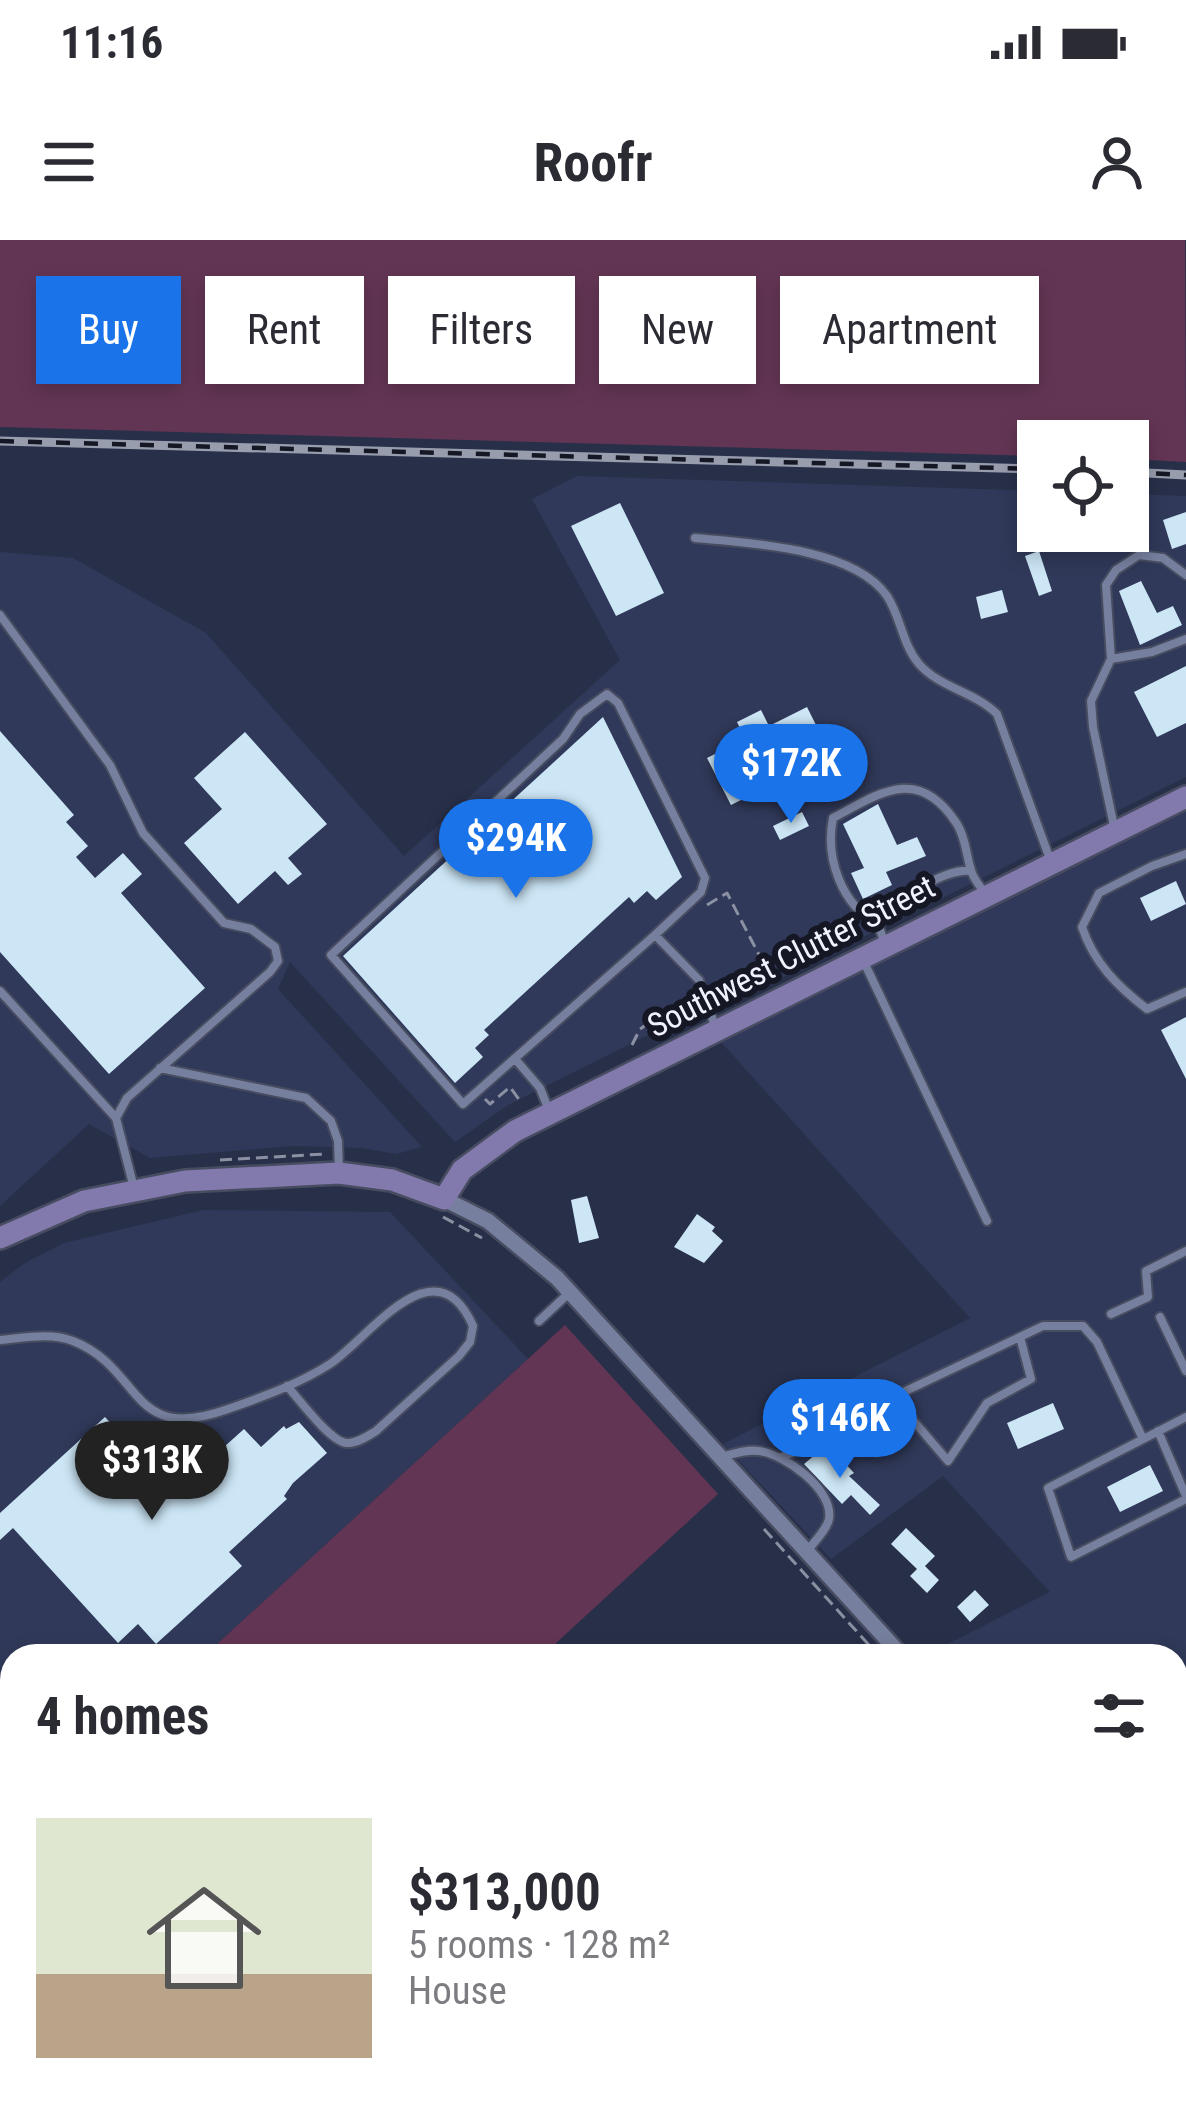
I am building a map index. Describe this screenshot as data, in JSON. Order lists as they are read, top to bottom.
{
  "streets": {
    "street": ["Southwest Clutter Street"]
  },
  "page": {
    "status": "11:16",
    "header": "Roofr",
    "chip": [
      "Buy",
      "Rent",
      "Filters",
      "New",
      "Apartment"
    ],
    "price": [
      "$172K",
      "$294K",
      "$146K",
      "$313K"
    ],
    "heading": "4 homes",
    "list": [
      {
        "name": "$313,000",
        "note": "5 rooms · 128 m² · House"
      }
    ]
  }
}
